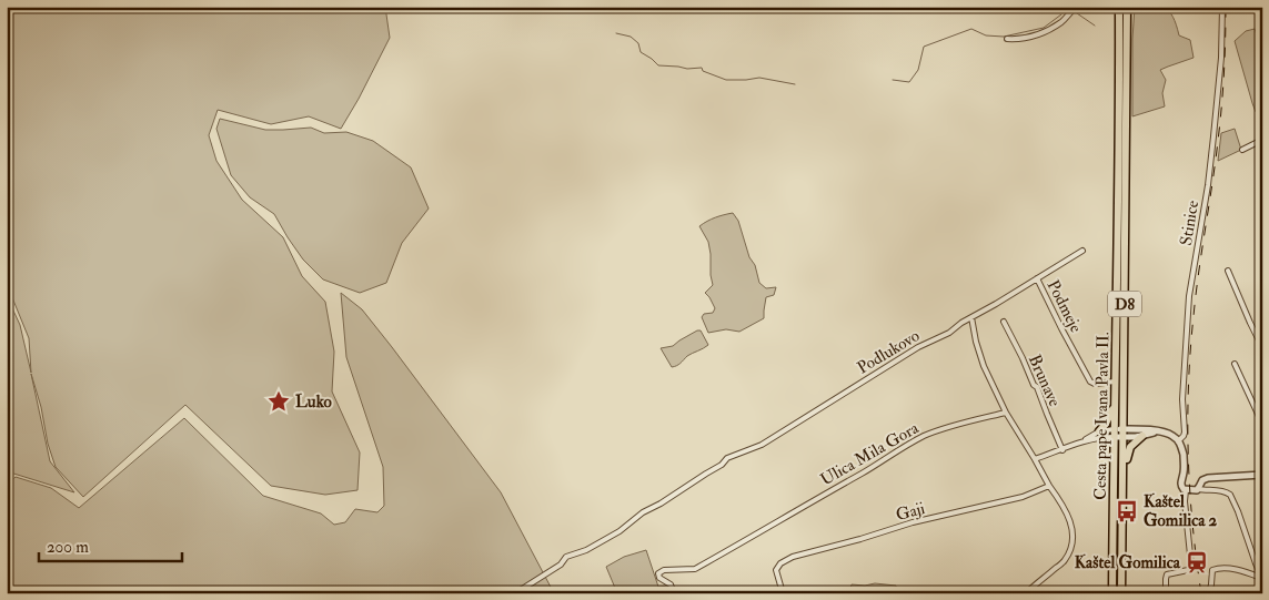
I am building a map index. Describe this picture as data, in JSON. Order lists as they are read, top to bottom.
{
  "streets": {
    "main road": ["D8", "Cesta pape Ivana Pavla II."],
    "street": [
      "Stinice",
      "Podmeje",
      "Podlukovo",
      "Brunave",
      "Ulica Mila Gora",
      "Gaji"
    ]
  },
  "crossings": [
    ["Podmeje", "Podlukovo"],
    ["Podmeje", "Cesta pape Ivana Pavla II."]
  ],
  "places": {
    "place": ["Luko"],
    "bus stop": ["Kaštel Gomilica 2"],
    "station": ["Kaštel Gomilica"]
  },
  "scale_bar": "200 m"
}
